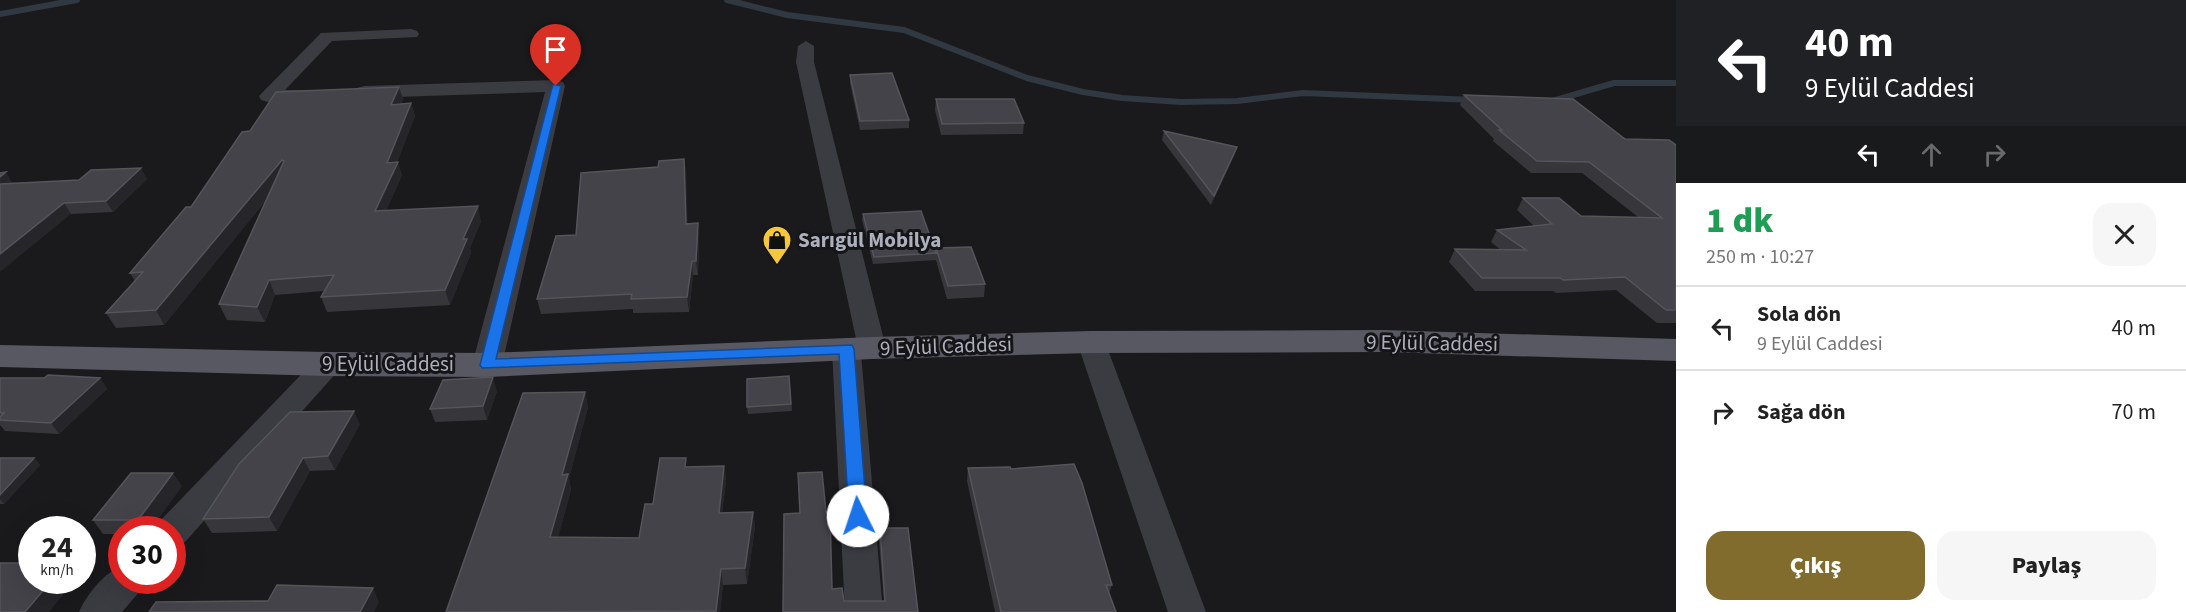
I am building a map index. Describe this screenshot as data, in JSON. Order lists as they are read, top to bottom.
{
  "streets": {
    "main road": ["9 Eylül Caddesi"]
  },
  "places": {
    "shop": ["Sarıgül Mobilya"]
  },
  "page": {
    "turn": ["40 m", "9 Eylül Caddesi"],
    "heading": ["1 dk", "250 m · 10:27"],
    "list": [
      {
        "name": "Sola dön",
        "note": "9 Eylül Caddesi",
        "value": "40 m"
      },
      {
        "name": "Sağa dön",
        "value": "70 m"
      }
    ],
    "speed": "24 km/h",
    "limit": "30",
    "buttons": ["Çıkış", "Paylaş"]
  }
}
